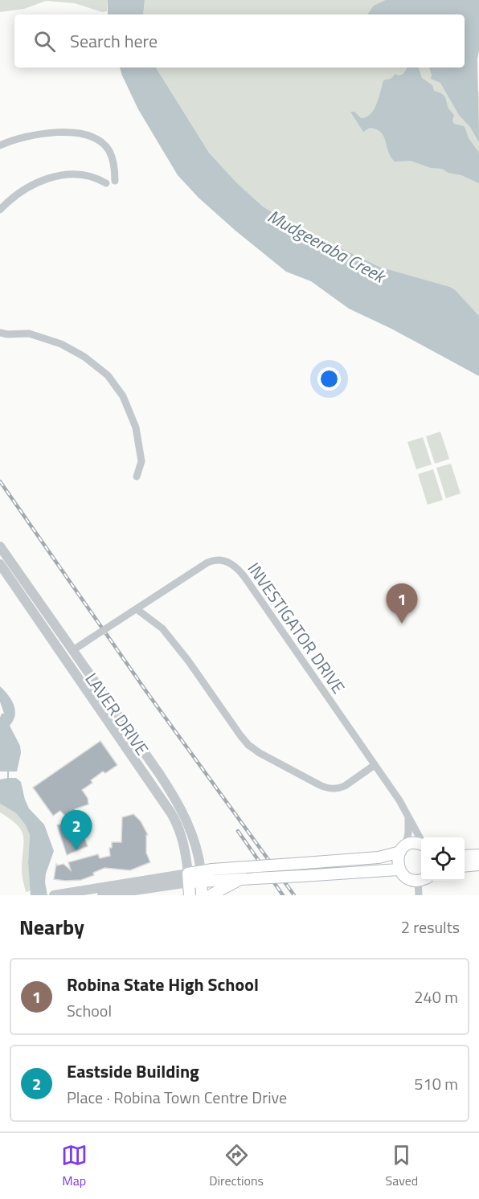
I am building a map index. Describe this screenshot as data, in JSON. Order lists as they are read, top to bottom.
{
  "streets": {
    "main road": ["LAVER DRIVE"],
    "street": ["INVESTIGATOR DRIVE"]
  },
  "crossings": [
    ["INVESTIGATOR DRIVE", "LAVER DRIVE"]
  ],
  "water": ["Mudgeeraba Creek"],
  "page": {
    "search": "Search here",
    "pins": ["1", "2"],
    "heading": ["Nearby", "2 results"],
    "list": [
      {
        "mark": "1",
        "name": "Robina State High School",
        "note": "School",
        "value": "240 m"
      },
      {
        "mark": "2",
        "name": "Eastside Building",
        "note": "Place · Robina Town Centre Drive",
        "value": "510 m"
      }
    ],
    "nav": ["Map", "Directions", "Saved"]
  }
}
